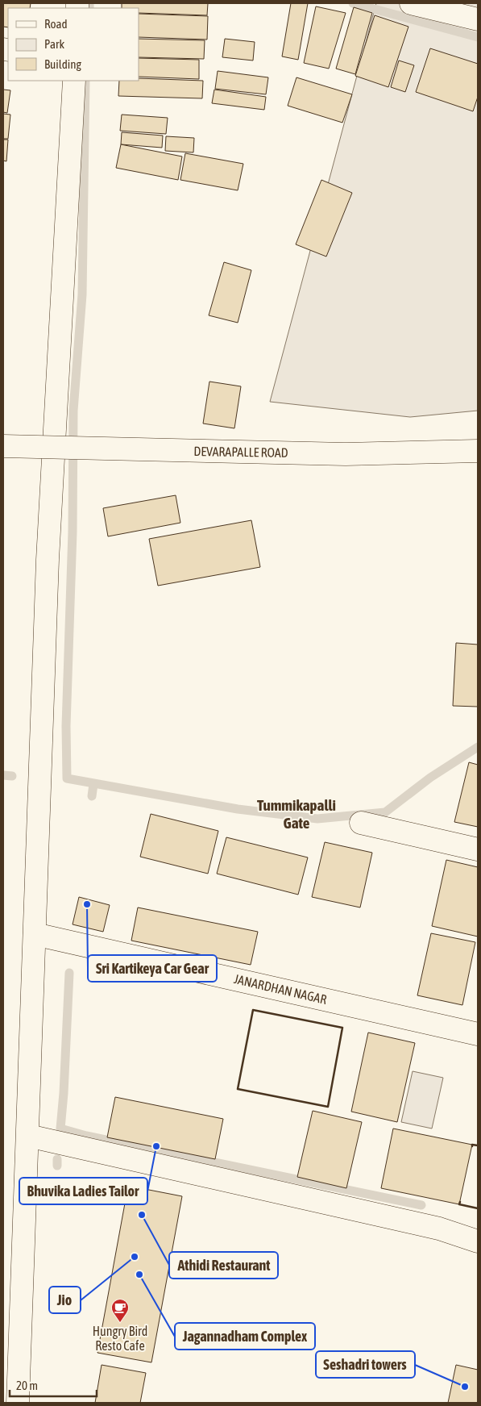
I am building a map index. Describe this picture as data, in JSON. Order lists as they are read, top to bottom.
{
  "streets": {
    "main road": ["DEVARAPALLE ROAD", "JANARDHAN NAGAR"]
  },
  "districts": ["Tummikapalli Gate"],
  "places": {
    "other": [
      "Sri Kartikeya Car Gear",
      "Bhuvika Ladies Tailor",
      "Athidi Restaurant",
      "Jio",
      "Jagannadham Complex",
      "Seshadri towers"
    ],
    "cafe": ["Hungry Bird Resto Cafe"]
  },
  "legend": ["Road", "Park", "Building"],
  "scale_bar": "20 m"
}
